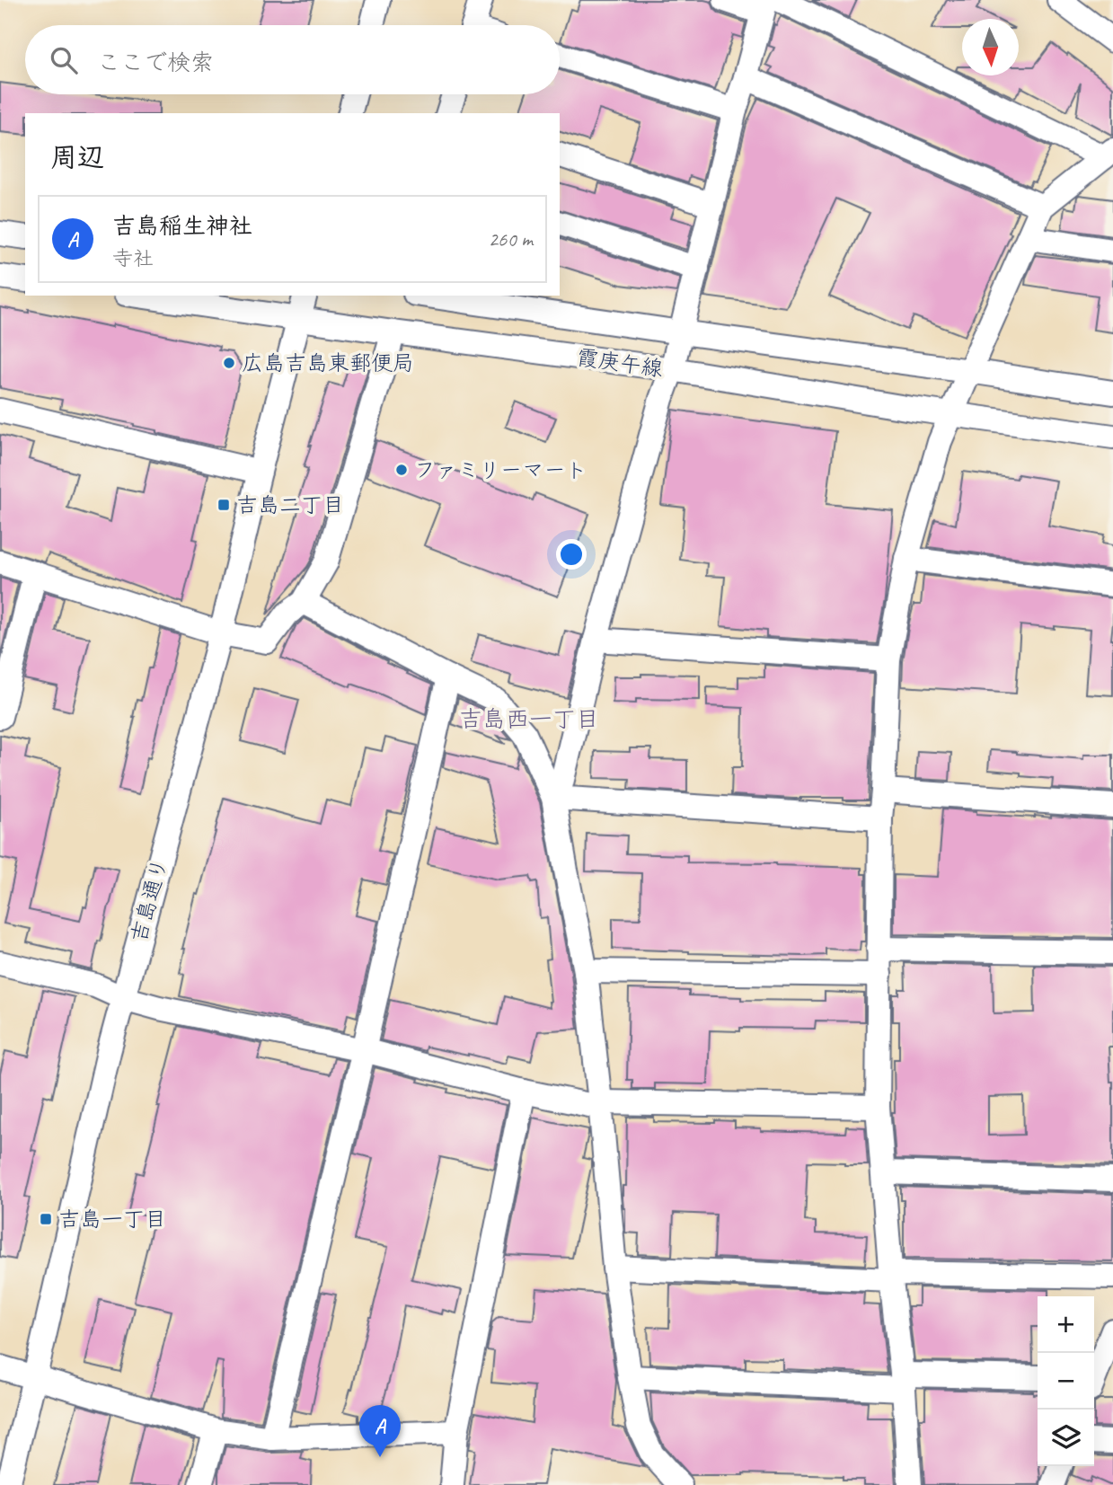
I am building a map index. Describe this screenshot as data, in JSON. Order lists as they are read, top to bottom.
{
  "streets": {
    "street": ["霞庚午線", "吉島通り"]
  },
  "crossings": [
    ["霞庚午線", "吉島通り"]
  ],
  "districts": ["吉島西一丁目"],
  "places": {
    "other": ["広島吉島東郵便局", "ファミリーマート"],
    "transit": ["吉島二丁目", "吉島一丁目"]
  },
  "north": "bottom",
  "page": {
    "search": "ここで検索",
    "heading": "周辺",
    "list": [
      {
        "mark": "A",
        "name": "吉島稲生神社",
        "note": "寺社",
        "value": "260 m"
      }
    ],
    "map_buttons": ["+", "−"],
    "pins": "A"
  }
}
